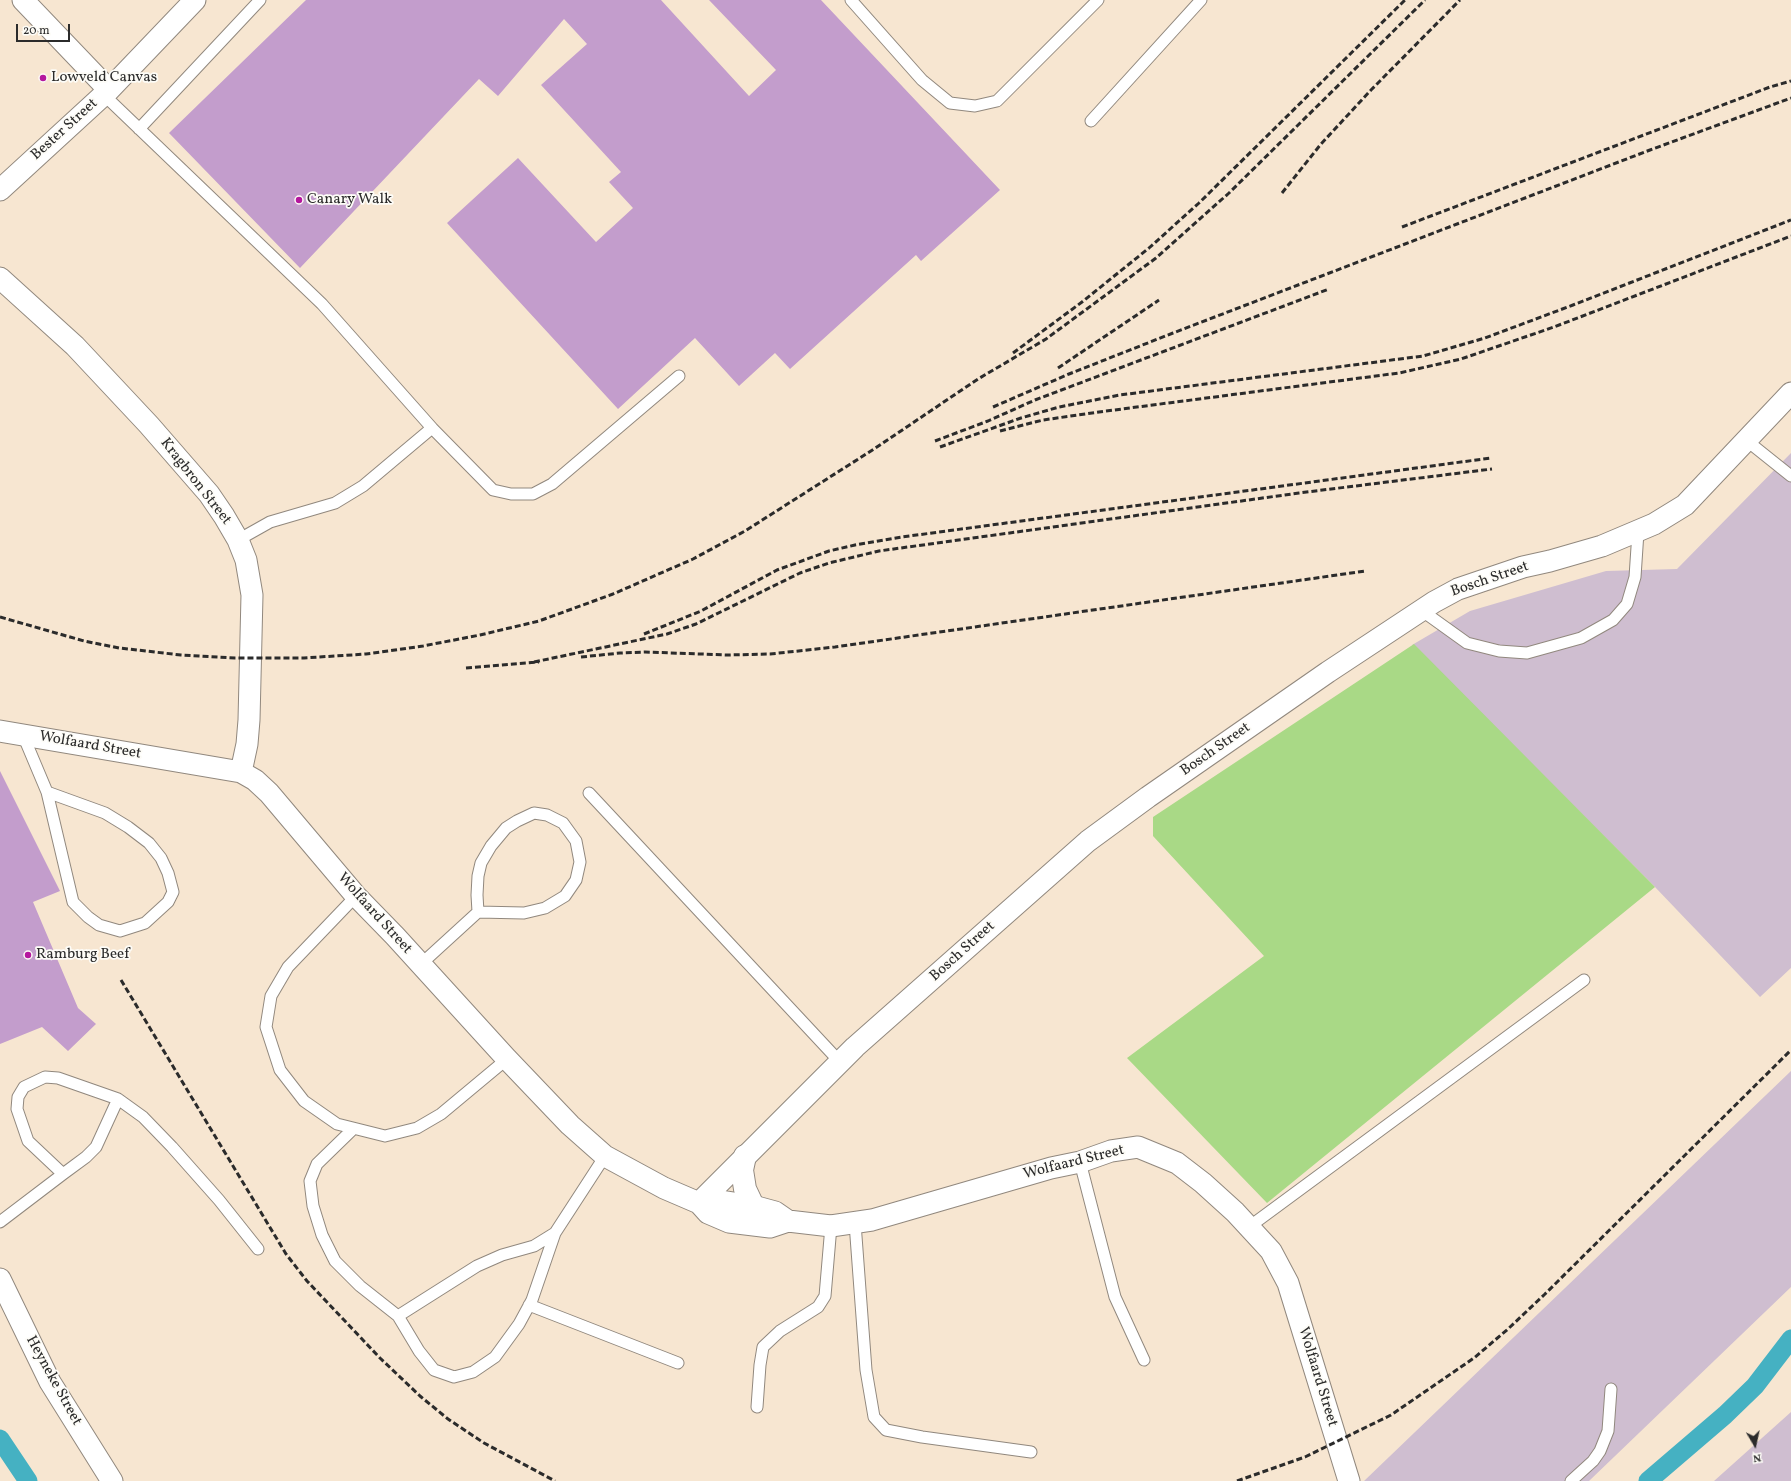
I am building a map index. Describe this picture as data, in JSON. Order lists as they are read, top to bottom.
{
  "streets": {
    "street": [
      "Bester Street",
      "Kragbron Street",
      "Bosch Street",
      "Wolfaard Street",
      "Heyneke Street"
    ]
  },
  "crossings": [
    ["Kragbron Street", "Wolfaard Street"],
    ["Bosch Street", "Wolfaard Street"]
  ],
  "places": ["Lowveld Canvas", "Canary Walk", "Ramburg Beef"],
  "scale_bar": "20 m",
  "north": "bottom"
}
